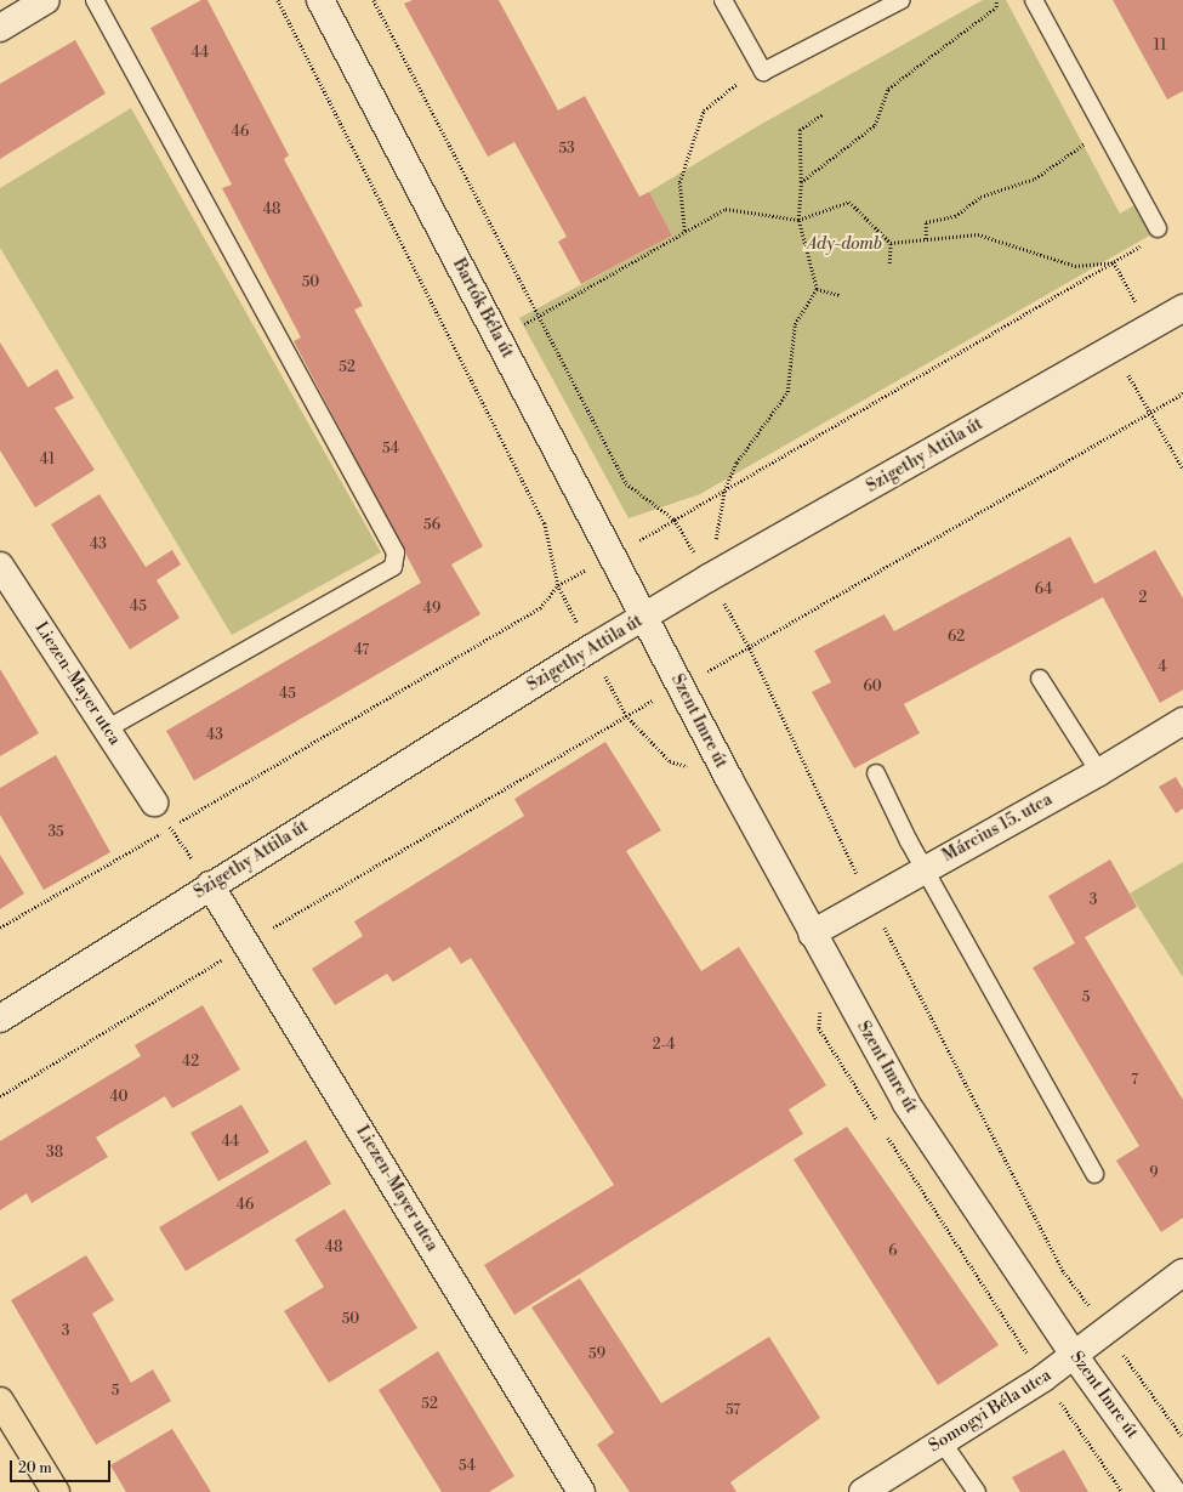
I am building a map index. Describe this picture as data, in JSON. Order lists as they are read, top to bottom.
{
  "streets": {
    "street": [
      "Bartók Béla út",
      "Szigethy Attila út",
      "Liezen-Mayer utca",
      "Szent Imre út",
      "Március 15. utca",
      "Somogyi Béla utca"
    ]
  },
  "crossings": [
    ["Bartók Béla út", "Szigethy Attila út"],
    ["Bartók Béla út", "Szent Imre út"],
    ["Szigethy Attila út", "Liezen-Mayer utca"],
    ["Szigethy Attila út", "Szent Imre út"],
    ["Szent Imre út", "Március 15. utca"],
    ["Szent Imre út", "Somogyi Béla utca"]
  ],
  "parks": ["Ady-domb"],
  "house_numbers": [
    "11",
    "44",
    "46",
    "53",
    "48",
    "50",
    "52",
    "54",
    "41",
    "56",
    "43",
    "64",
    "2",
    "45",
    "49",
    "62",
    "47",
    "4",
    "60",
    "45",
    "43",
    "35",
    "3",
    "5",
    "2-4",
    "42",
    "7",
    "40",
    "44",
    "38",
    "9",
    "46",
    "48",
    "6",
    "50",
    "3",
    "59",
    "5",
    "52",
    "57",
    "54"
  ],
  "scale_bar": "20 m"
}
